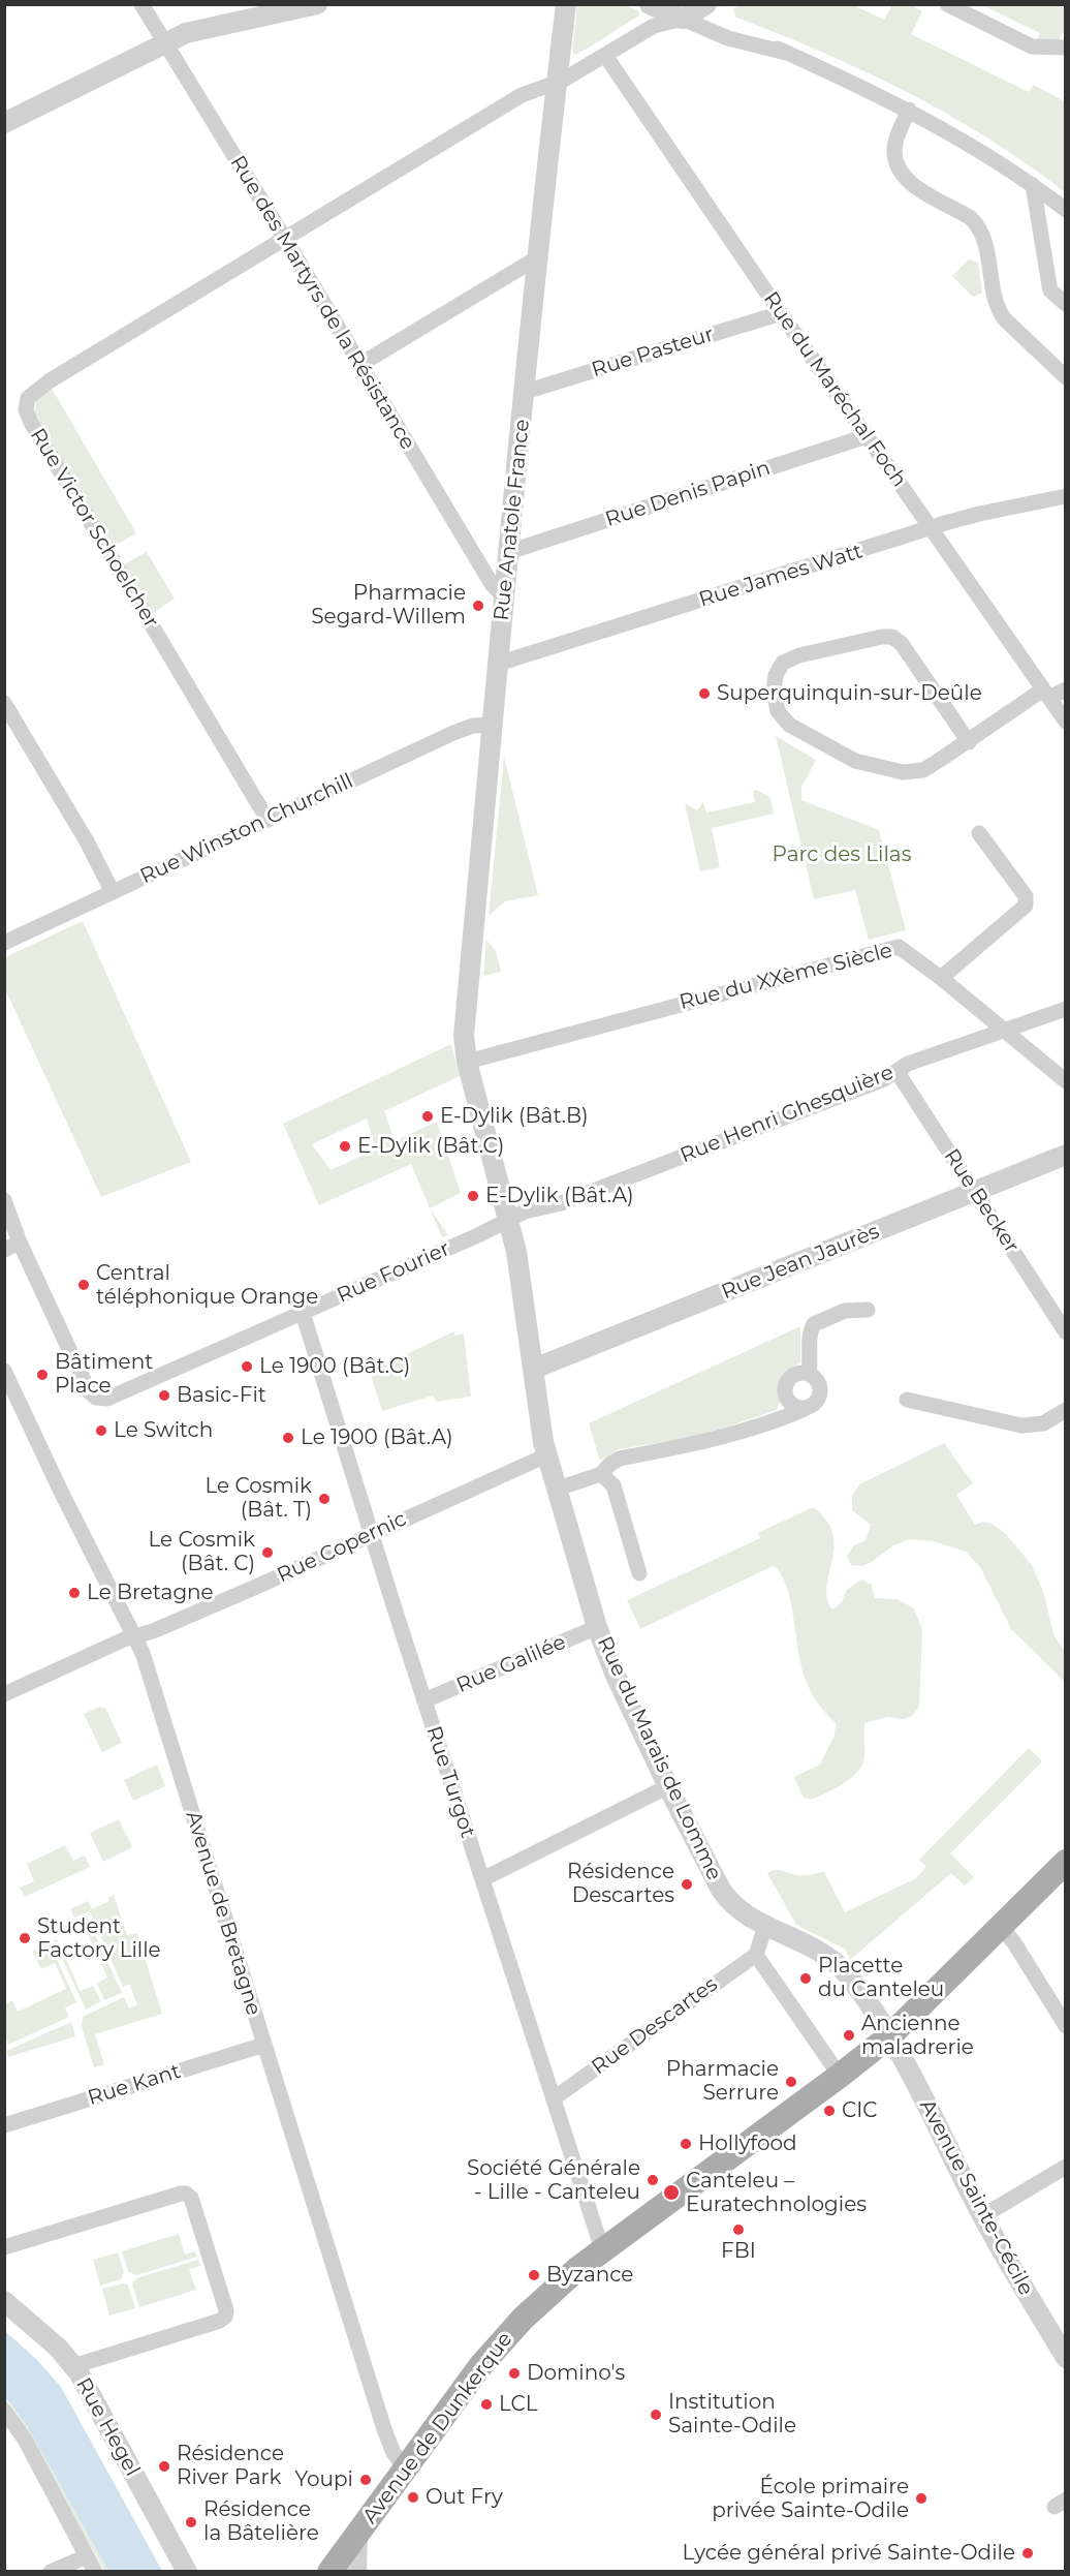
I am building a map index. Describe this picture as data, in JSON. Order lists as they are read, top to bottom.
{
  "streets": {
    "main road": ["Avenue de Dunkerque"],
    "street": [
      "Rue des Martyrs de la Résistance",
      "Rue Pasteur",
      "Rue du Maréchal Foch",
      "Rue Denis Papin",
      "Rue Anatole France",
      "Rue Victor Schoelcher",
      "Rue James Watt",
      "Rue Winston Churchill",
      "Rue du XXème Siècle",
      "Rue Henri Ghesquière",
      "Rue Becker",
      "Rue Jean Jaurès",
      "Rue Fourier",
      "Rue Copernic",
      "Rue Galilée",
      "Rue du Marais de Lomme",
      "Rue Turgot",
      "Avenue de Bretagne",
      "Rue Descartes",
      "Rue Kant",
      "Avenue Sainte-Cécile",
      "Rue Hegel"
    ]
  },
  "crossings": [
    ["Rue des Martyrs de la Résistance", "Rue Anatole France"],
    ["Rue des Martyrs de la Résistance", "Rue Victor Schoelcher"],
    ["Rue Pasteur", "Rue du Maréchal Foch"],
    ["Rue Pasteur", "Rue Anatole France"],
    ["Rue du Maréchal Foch", "Rue Denis Papin"],
    ["Rue du Maréchal Foch", "Rue James Watt"],
    ["Rue Denis Papin", "Rue Anatole France"],
    ["Rue Anatole France", "Rue James Watt"],
    ["Rue Anatole France", "Rue Winston Churchill"],
    ["Rue Anatole France", "Rue du Marais de Lomme"],
    ["Rue Victor Schoelcher", "Rue Winston Churchill"],
    ["Rue du XXème Siècle", "Rue Henri Ghesquière"],
    ["Rue du XXème Siècle", "Rue du Marais de Lomme"],
    ["Rue Henri Ghesquière", "Rue Becker"],
    ["Rue Henri Ghesquière", "Rue Fourier"],
    ["Rue Henri Ghesquière", "Rue du Marais de Lomme"],
    ["Rue Becker", "Rue Jean Jaurès"],
    ["Rue Jean Jaurès", "Rue du Marais de Lomme"],
    ["Rue Fourier", "Rue du Marais de Lomme"],
    ["Rue Fourier", "Rue Turgot"],
    ["Rue Copernic", "Rue du Marais de Lomme"],
    ["Rue Copernic", "Rue Turgot"],
    ["Rue Copernic", "Avenue de Bretagne"],
    ["Rue Galilée", "Rue du Marais de Lomme"],
    ["Rue Galilée", "Rue Turgot"],
    ["Rue du Marais de Lomme", "Avenue Sainte-Cécile"],
    ["Rue du Marais de Lomme", "Avenue de Dunkerque"],
    ["Rue Turgot", "Rue Descartes"],
    ["Rue Turgot", "Avenue de Dunkerque"],
    ["Avenue de Bretagne", "Rue Kant"],
    ["Avenue de Bretagne", "Avenue de Dunkerque"],
    ["Avenue Sainte-Cécile", "Avenue de Dunkerque"]
  ],
  "parks": ["Parc des Lilas"],
  "places": [
    "Pharmacie Segard-Willem",
    "Superquinquin-sur-Deûle",
    "E-Dylik (Bât.B)",
    "E-Dylik (Bât.C)",
    "E-Dylik (Bât.A)",
    "Central téléphonique Orange",
    "Le 1900 (Bât.C)",
    "Bâtiment Place",
    "Basic-Fit",
    "Le Switch",
    "Le 1900 (Bât.A)",
    "Le Cosmik (Bât. T)",
    "Le Cosmik (Bât. C)",
    "Le Bretagne",
    "Résidence Descartes",
    "Student Factory Lille",
    "Placette du Canteleu",
    "Ancienne maladrerie",
    "Pharmacie Serrure",
    "CIC",
    "Hollyfood",
    "Société Générale - Lille - Canteleu",
    "Canteleu – Euratechnologies",
    "FBI",
    "Byzance",
    "Domino's",
    "LCL",
    "Institution Sainte-Odile",
    "Résidence River Park",
    "Youpi",
    "Out Fry",
    "École primaire privée Sainte-Odile",
    "Résidence la Bâtelière",
    "Lycée général privé Sainte-Odile"
  ]
}
